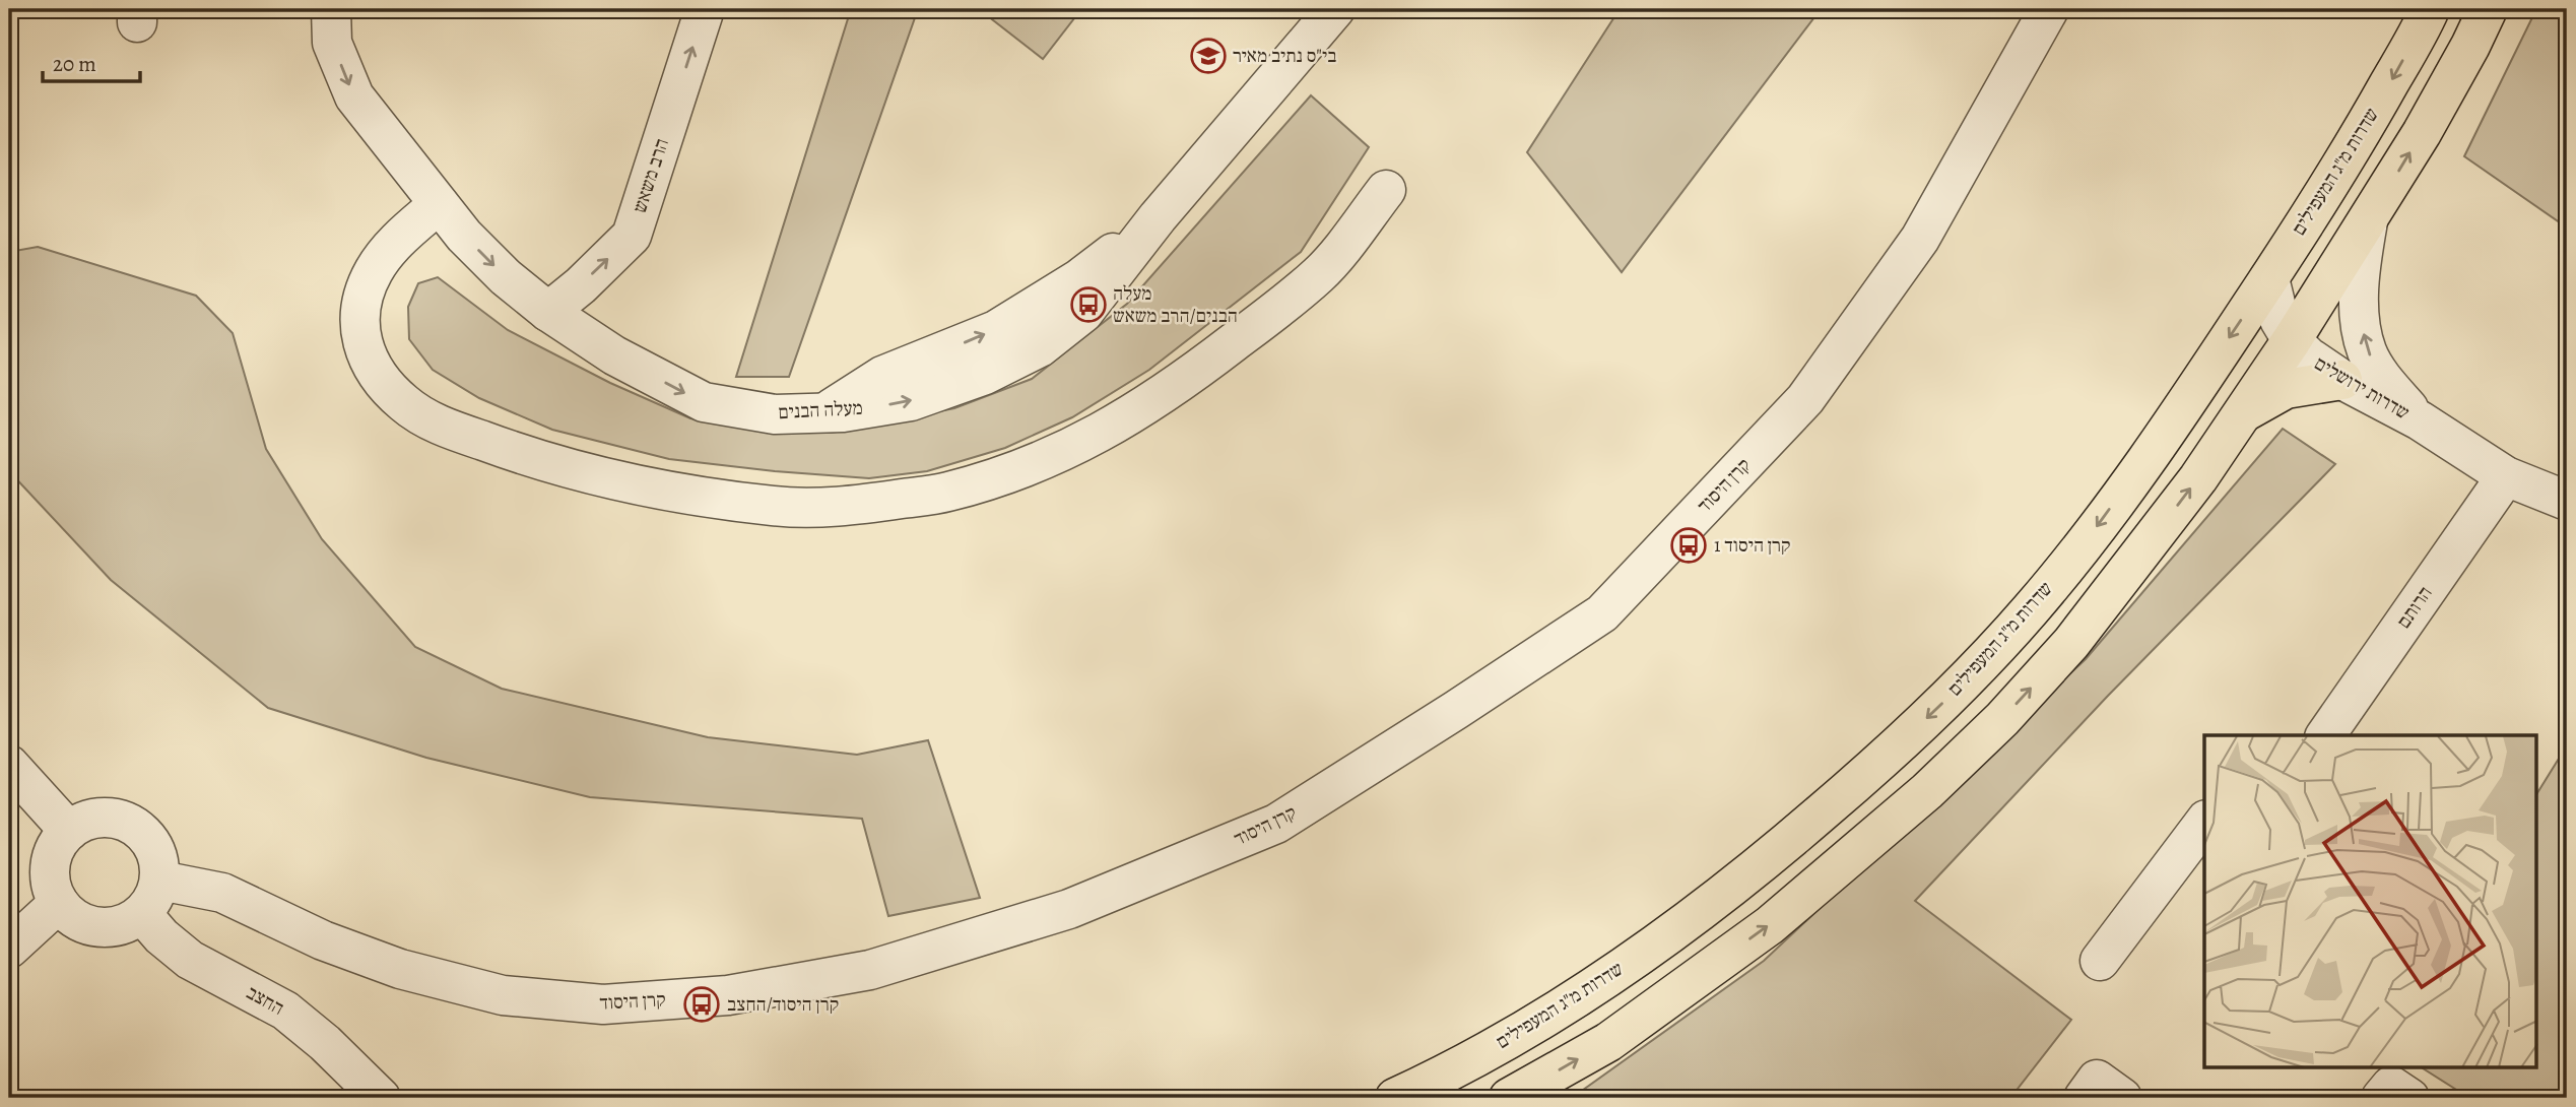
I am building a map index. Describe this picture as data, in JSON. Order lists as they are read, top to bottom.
{
  "streets": {
    "main road": ["שדרות מ\"ג המעפילים"],
    "street": [
      "הרב משאש",
      "שדרות ירושלים",
      "מעלה הבנים",
      "קרן היסוד",
      "הרותם",
      "החצב"
    ]
  },
  "crossings": [
    ["שדרות מ\"ג המעפילים", "שדרות ירושלים"],
    ["הרב משאש", "מעלה הבנים"],
    ["שדרות ירושלים", "הרותם"],
    ["קרן היסוד", "החצב"]
  ],
  "one_way": ["הרב משאש"],
  "places": {
    "school or university": ["בי\"ס נתיב מאיר"],
    "bus stop": ["מעלה הבנים/הרב משאש", "קרן היסוד 1", "קרן היסוד/החצב"]
  },
  "scale_bar": "20 m"
}
